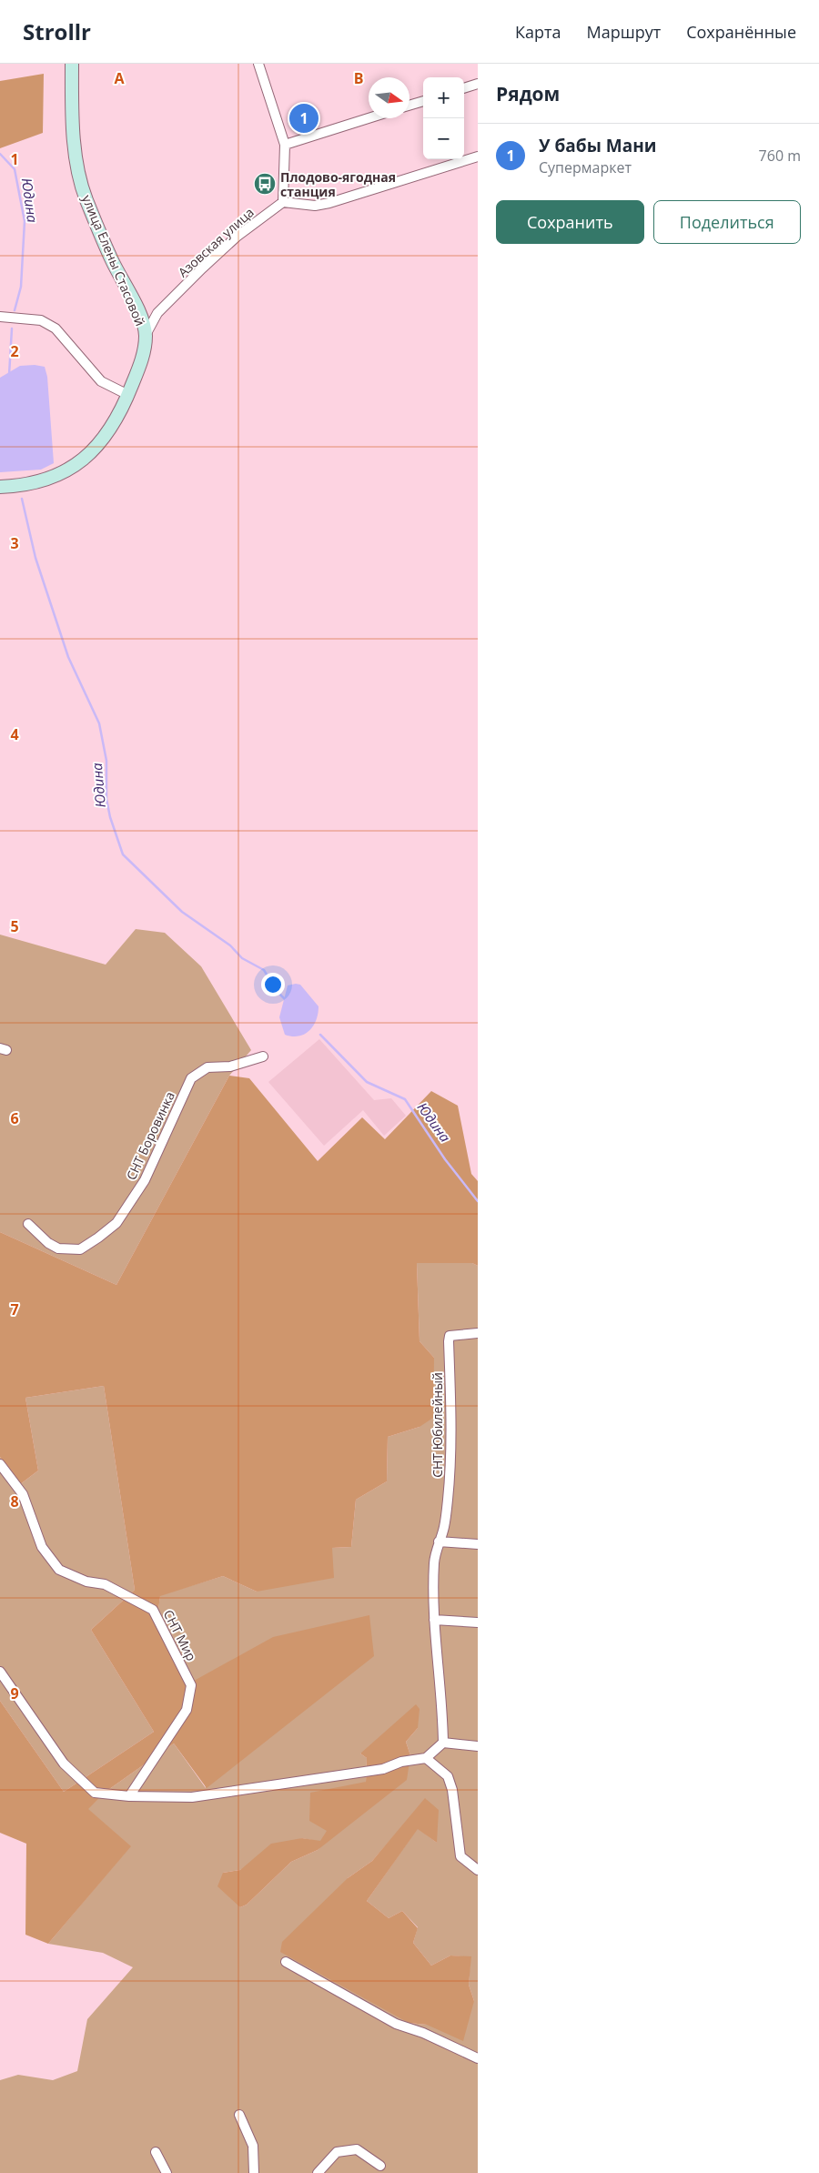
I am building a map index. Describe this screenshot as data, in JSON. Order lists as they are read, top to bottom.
{
  "streets": {
    "main road": ["улица Елены Стасовой"],
    "street": [
      "Азовская улица",
      "СНТ Боровинка",
      "СНТ Юбилейный",
      "СНТ Мир"
    ]
  },
  "crossings": [
    ["Азовская улица", "улица Елены Стасовой"]
  ],
  "water": ["Юдина"],
  "places": {
    "bus stop": ["Плодово-ягодная станция"]
  },
  "north": "right",
  "page": {
    "header": "Strollr",
    "nav": ["Карта", "Маршрут", "Сохранённые"],
    "heading": "Рядом",
    "map_buttons": ["+", "−"],
    "pins": "1",
    "list": [
      {
        "mark": "1",
        "name": "У бабы Мани",
        "note": "Супермаркет",
        "value": "760 m"
      }
    ],
    "buttons": ["Сохранить", "Поделиться"]
  },
  "grid": {
    "columns": ["A", "B"],
    "rows": [
      "1",
      "2",
      "3",
      "4",
      "5",
      "6",
      "7",
      "8",
      "9"
    ]
  }
}
